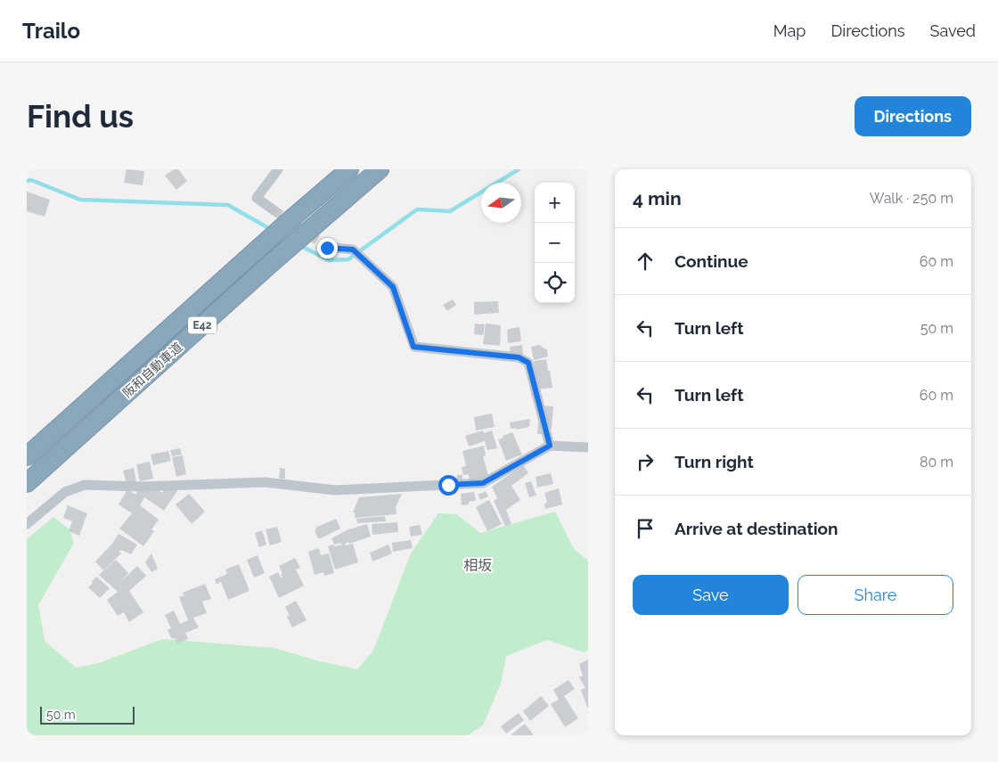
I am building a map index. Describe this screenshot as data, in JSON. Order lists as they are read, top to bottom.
{
  "streets": {
    "highway": ["E42", "阪和自動車道"]
  },
  "districts": ["相坂"],
  "scale_bar": "50 m",
  "north": "left",
  "page": {
    "header": "Trailo",
    "nav": ["Map", "Directions", "Saved"],
    "buttons": [
      "Directions",
      ["Save", "Share"]
    ],
    "title": "Find us",
    "heading": ["4 min", "Walk · 250 m"],
    "map_buttons": ["+", "−"],
    "list": [
      ["Continue", "60 m"],
      ["Turn left", "50 m"],
      ["Turn left", "60 m"],
      ["Turn right", "80 m"],
      "Arrive at destination"
    ],
    "scale": "50 m"
  }
}
